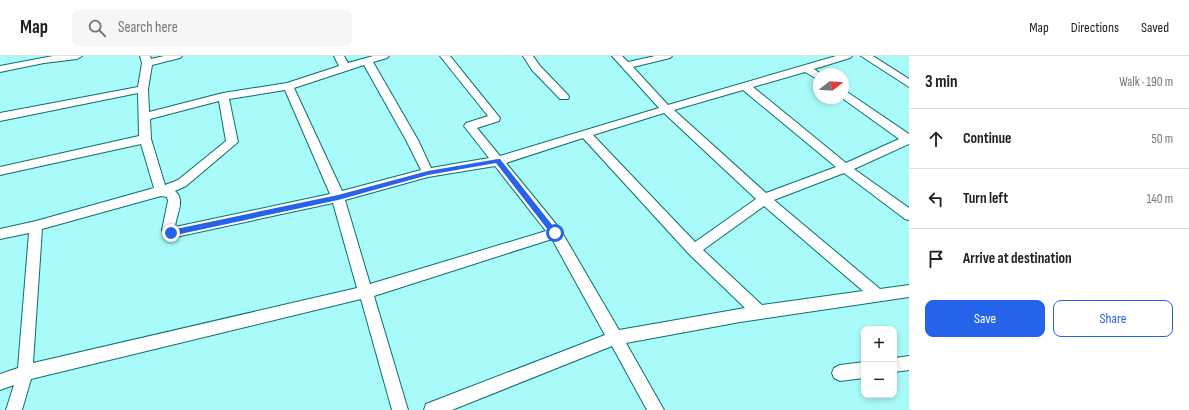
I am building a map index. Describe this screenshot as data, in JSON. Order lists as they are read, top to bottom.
{
  "north": "right",
  "page": {
    "header": "Map",
    "search": "Search here",
    "nav": ["Map", "Directions", "Saved"],
    "heading": ["3 min", "Walk · 190 m"],
    "list": [
      ["Continue", "50 m"],
      ["Turn left", "140 m"],
      "Arrive at destination"
    ],
    "buttons": ["Save", "Share"],
    "map_buttons": ["+", "−"]
  }
}
